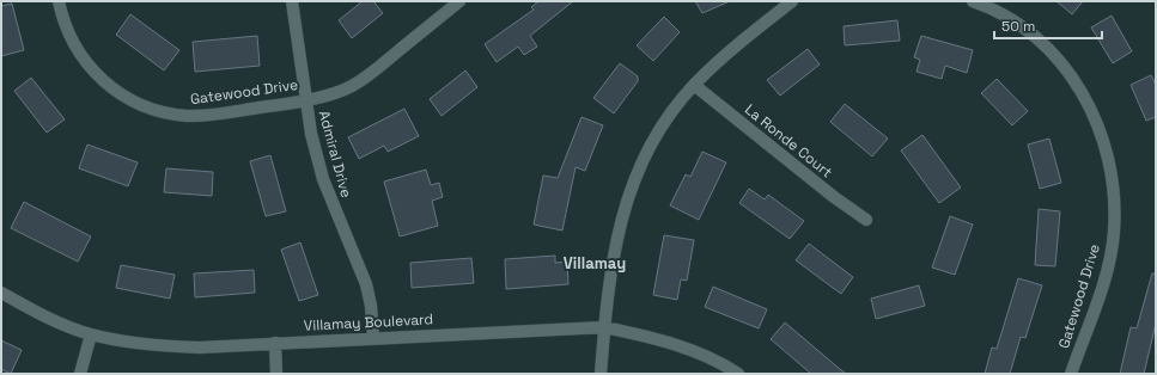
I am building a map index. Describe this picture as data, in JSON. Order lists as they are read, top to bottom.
{
  "streets": {
    "street": [
      "Gatewood Drive",
      "La Ronde Court",
      "Admiral Drive",
      "Villamay Boulevard"
    ]
  },
  "crossings": [
    ["Gatewood Drive", "Admiral Drive"],
    ["Admiral Drive", "Villamay Boulevard"]
  ],
  "districts": ["Villamay"],
  "scale_bar": "50 m"
}
